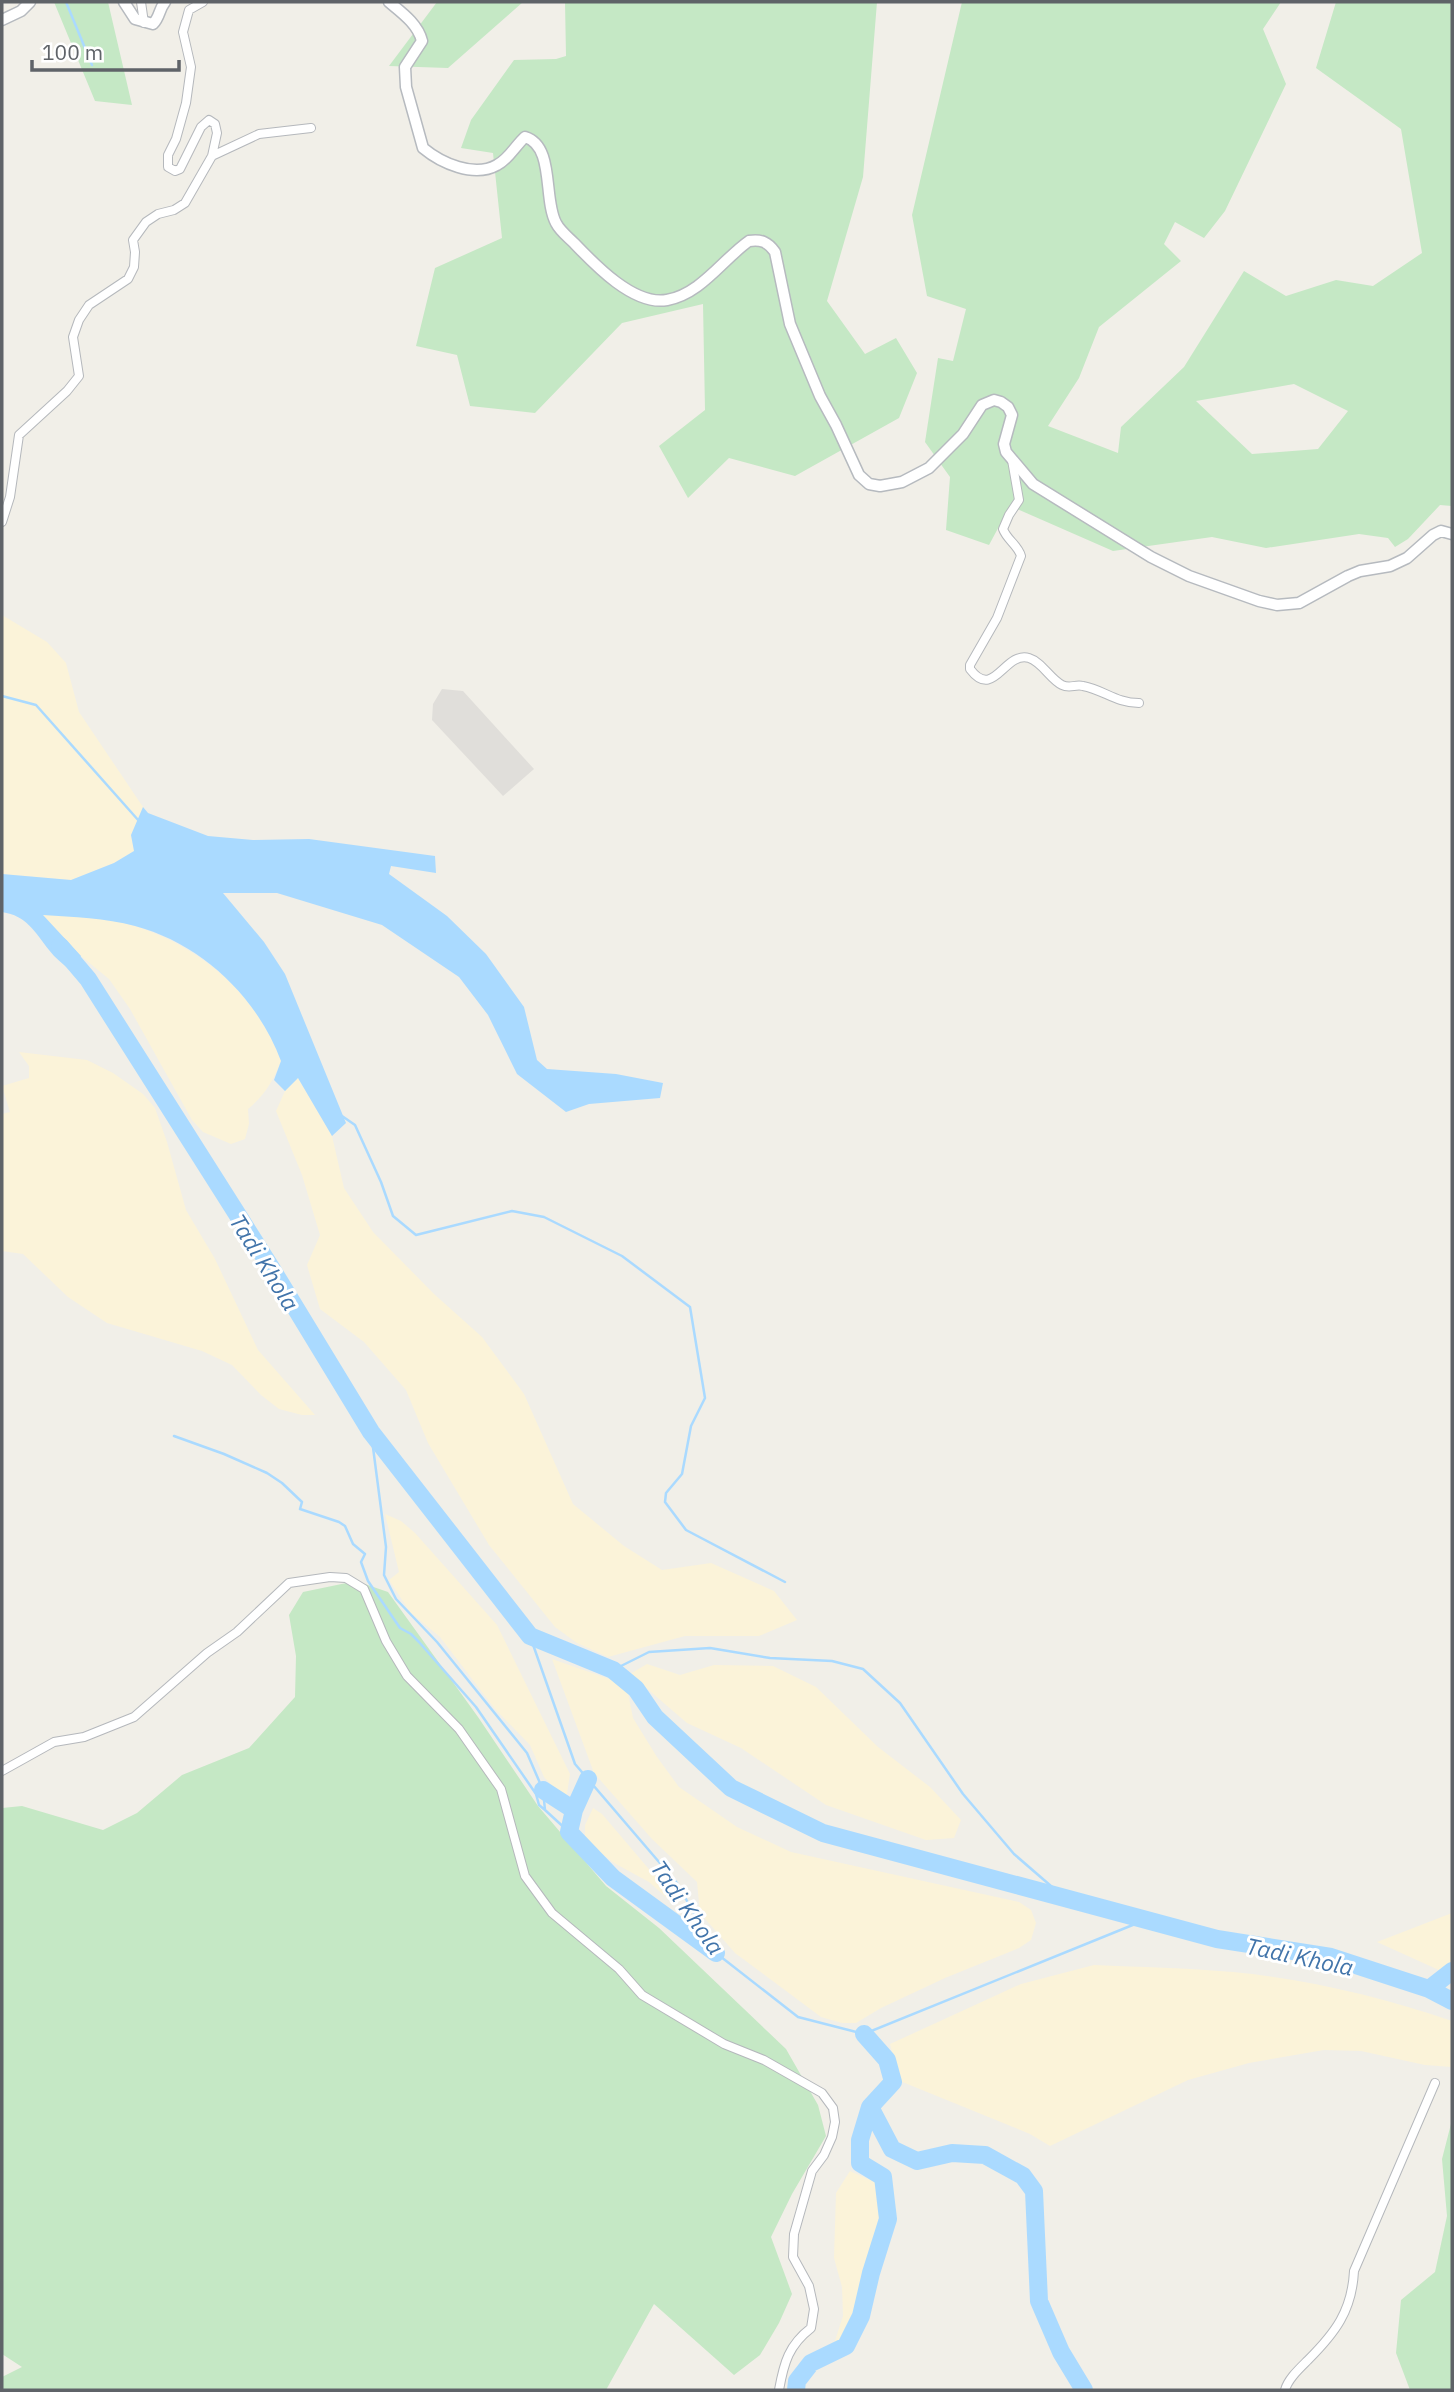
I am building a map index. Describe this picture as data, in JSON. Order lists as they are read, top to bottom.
{
  "water": ["Tadi Khola"],
  "scale_bar": "100 m"
}
